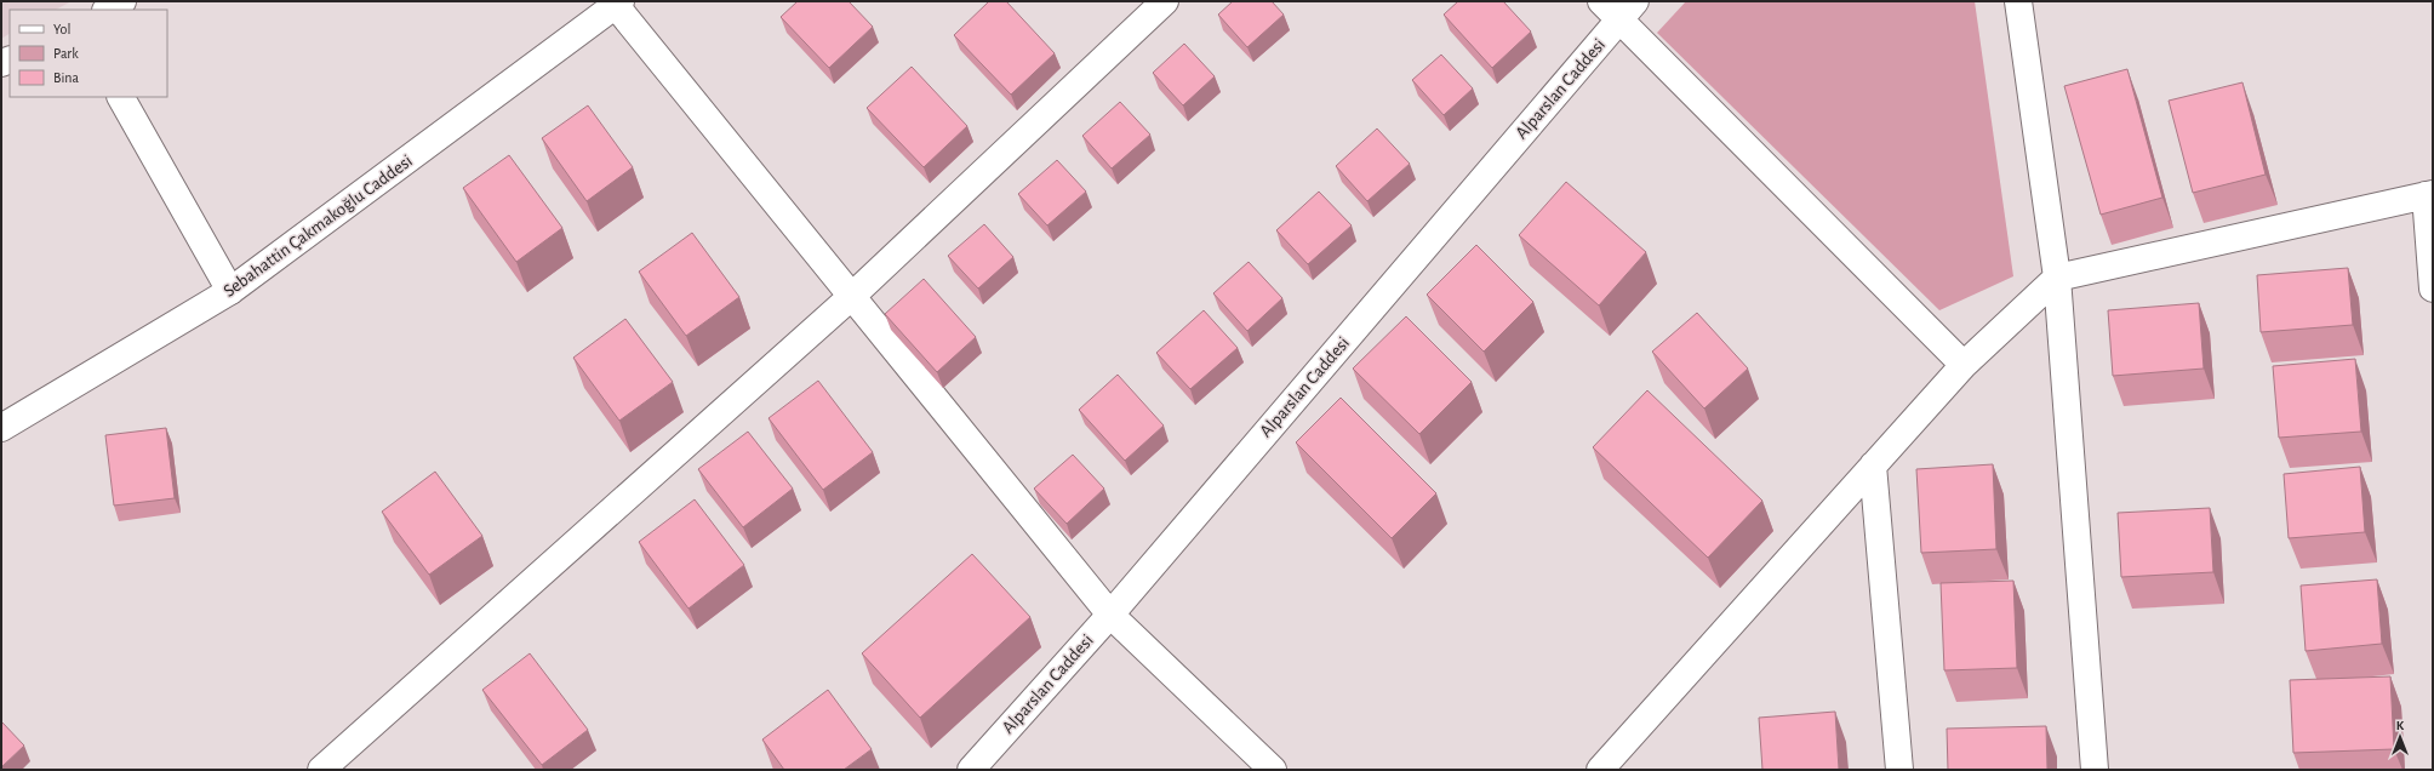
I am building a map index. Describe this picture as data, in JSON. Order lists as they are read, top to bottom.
{
  "streets": {
    "street": ["Alparslan Caddesi", "Sebahattin Çakmakoğlu Caddesi"]
  },
  "legend": ["Yol", "Park", "Bina"],
  "north": "top"
}
